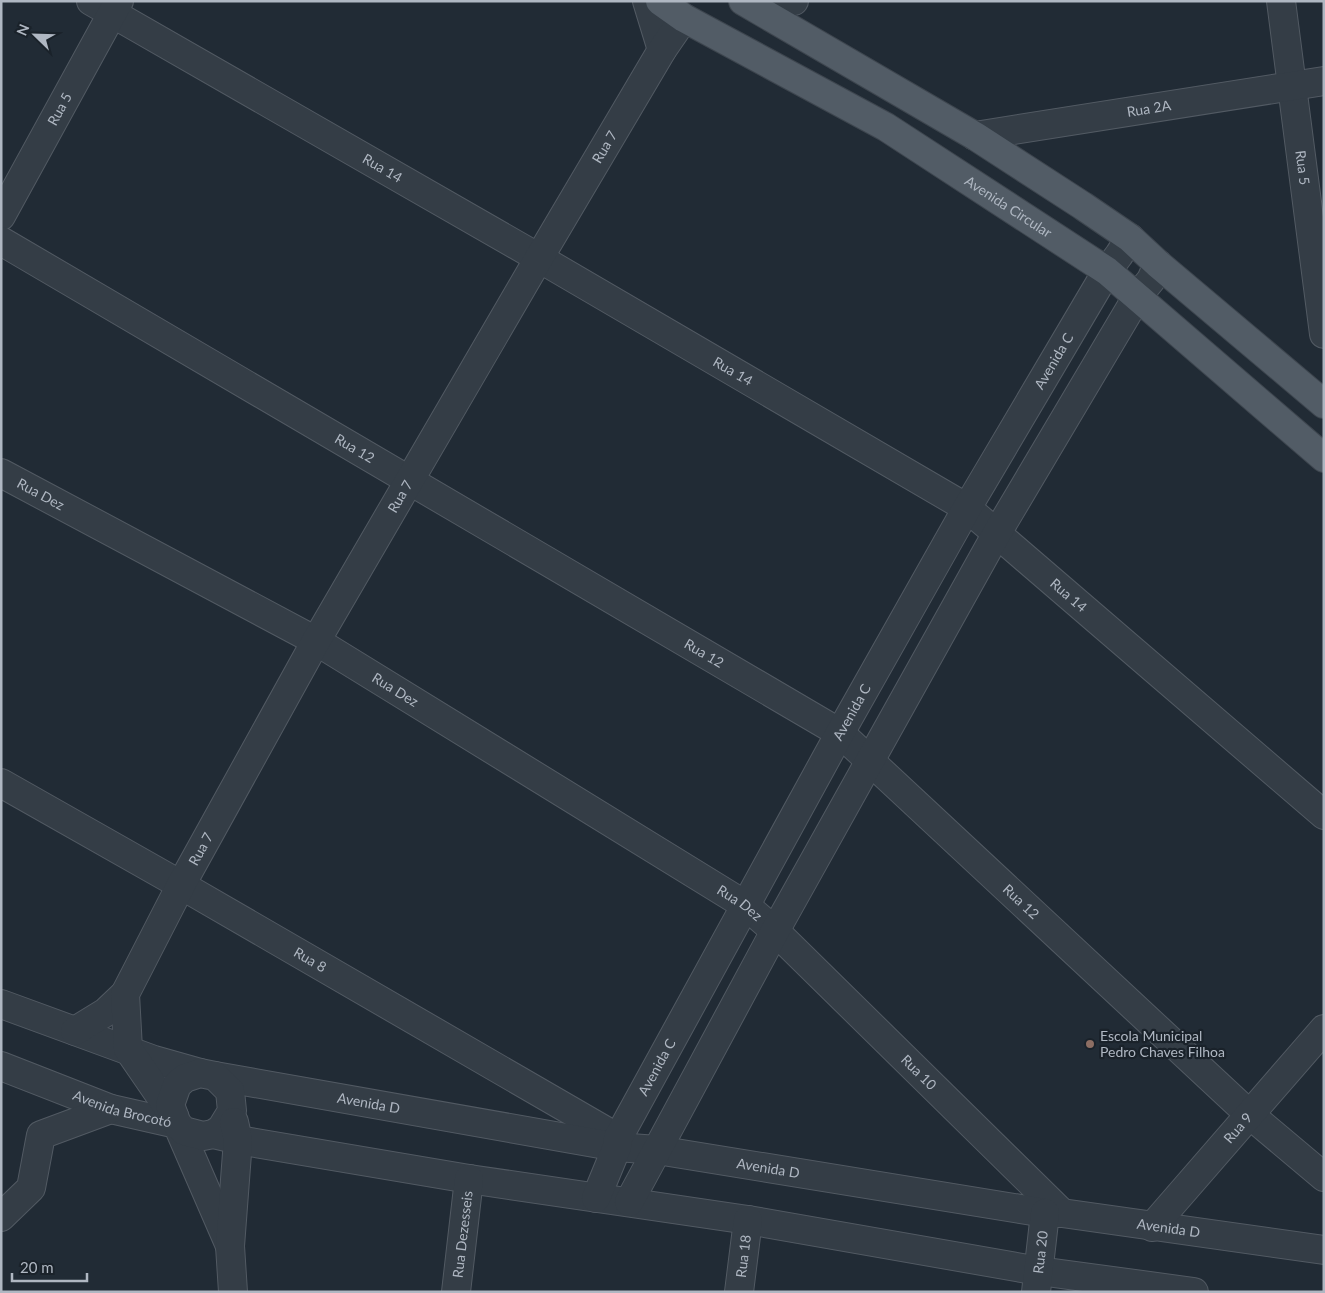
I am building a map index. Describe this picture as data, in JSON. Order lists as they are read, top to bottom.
{
  "streets": {
    "main road": ["Avenida Circular"],
    "street": [
      "Rua 5",
      "Rua 2A",
      "Rua 7",
      "Rua 14",
      "Avenida C",
      "Rua 12",
      "Rua Dez",
      "Rua 8",
      "Rua 10",
      "Avenida D",
      "Avenida Brocotó",
      "Rua 9",
      "Rua Dezesseis",
      "Rua 20",
      "Rua 18"
    ]
  },
  "crossings": [
    ["Rua 5", "Rua 2A"],
    ["Rua 5", "Rua 14"],
    ["Rua 7", "Rua 14"],
    ["Rua 7", "Avenida Circular"],
    ["Rua 7", "Rua 12"],
    ["Rua 7", "Rua Dez"],
    ["Rua 7", "Rua 8"],
    ["Rua 14", "Avenida C"],
    ["Avenida Circular", "Avenida C"],
    ["Avenida C", "Rua 12"],
    ["Avenida C", "Rua Dez"],
    ["Avenida C", "Rua 8"],
    ["Avenida C", "Avenida D"],
    ["Rua 12", "Rua 9"],
    ["Rua Dez", "Rua 10"],
    ["Rua 8", "Avenida D"],
    ["Rua 10", "Avenida D"],
    ["Rua 10", "Rua 20"],
    ["Avenida D", "Avenida Brocotó"],
    ["Avenida D", "Rua 9"],
    ["Avenida D", "Rua 20"]
  ],
  "places": ["Escola Municipal Pedro Chaves Filhoa"],
  "scale_bar": "20 m",
  "north": "top left"
}
